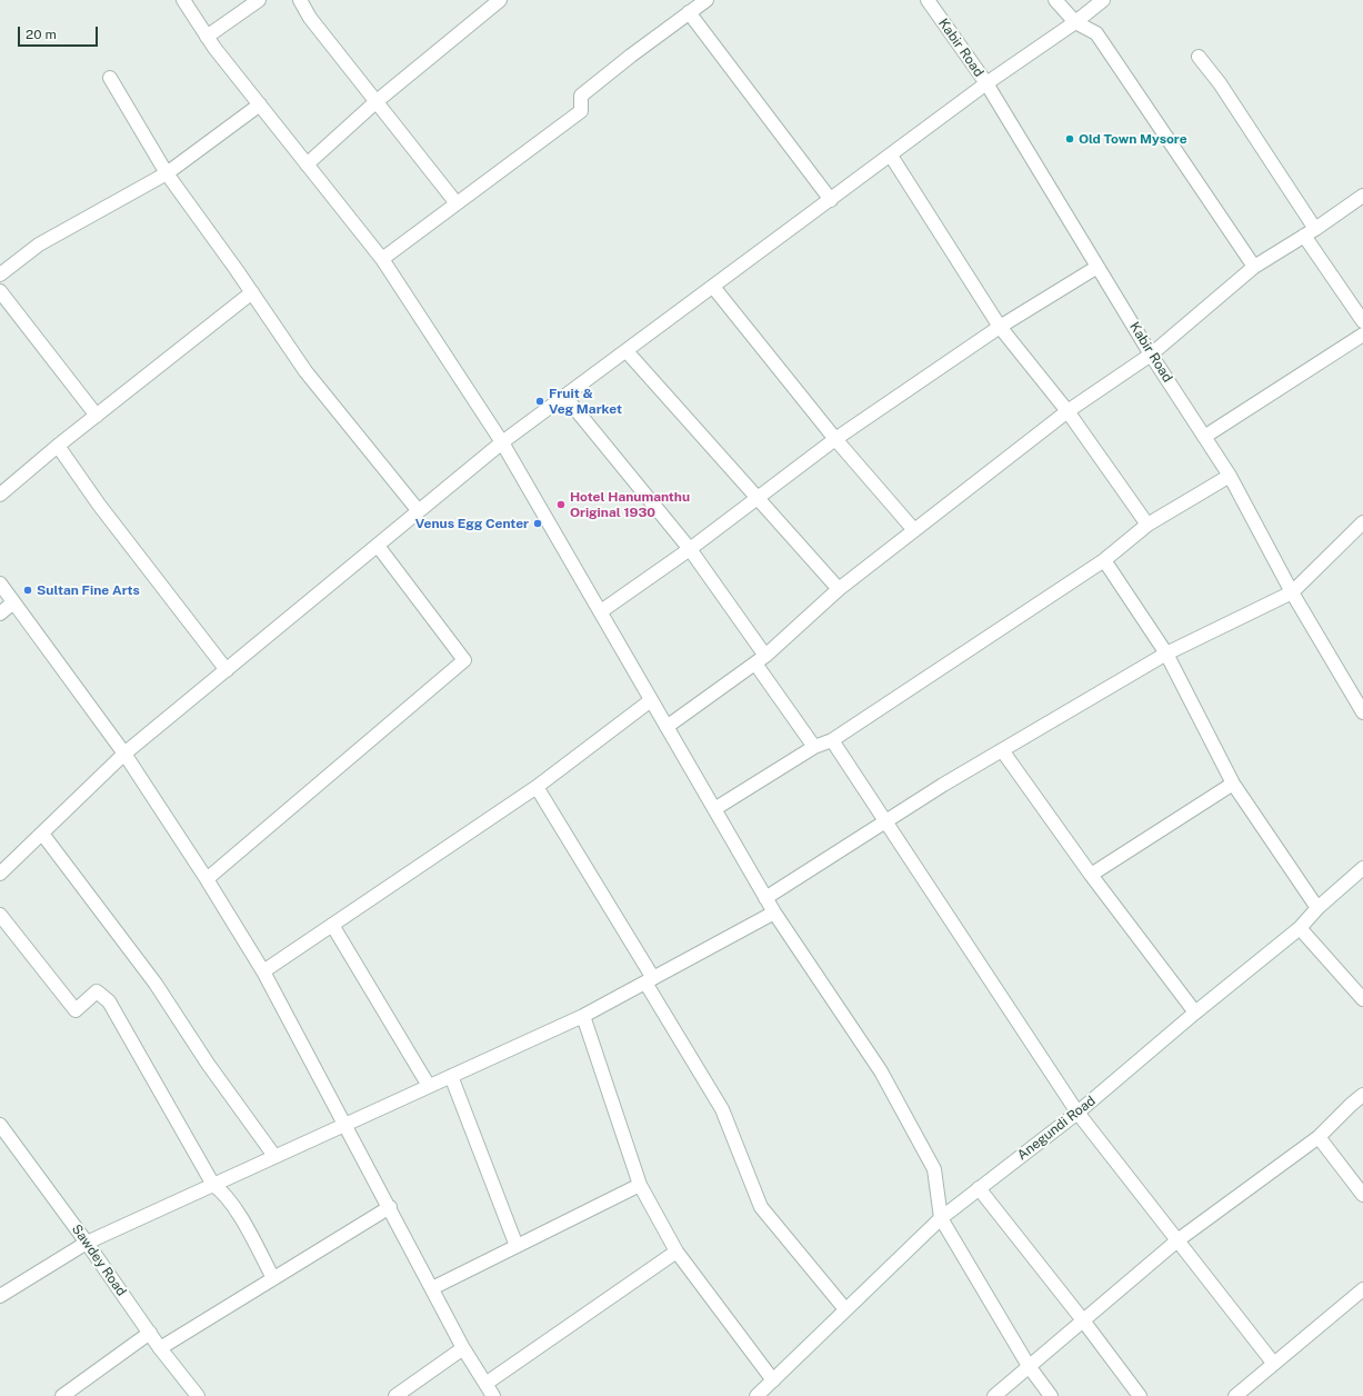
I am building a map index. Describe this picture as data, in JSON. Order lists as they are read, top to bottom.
{
  "streets": {
    "street": ["Kabir Road", "Anegundi Road", "Sawdey Road"]
  },
  "places": [
    "Old Town Mysore",
    "Fruit & Veg Market",
    "Hotel Hanumanthu Original 1930",
    "Venus Egg Center",
    "Sultan Fine Arts"
  ],
  "scale_bar": "20 m"
}
